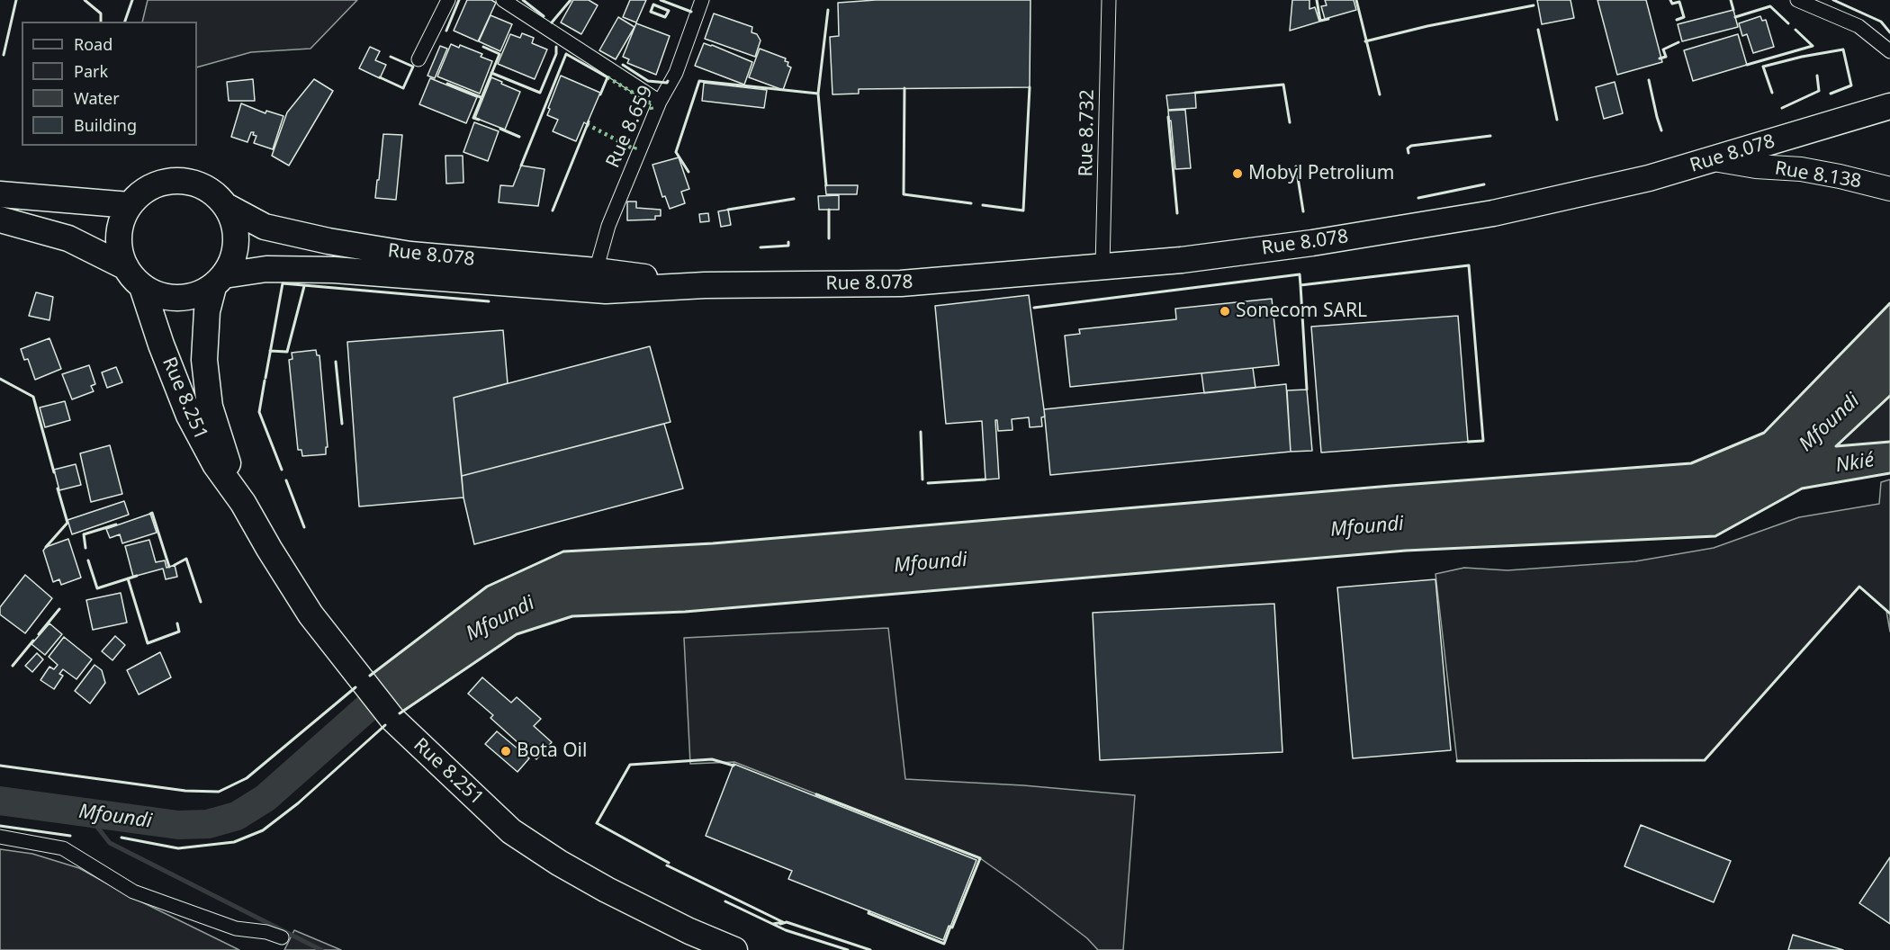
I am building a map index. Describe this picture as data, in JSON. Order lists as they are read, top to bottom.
{
  "streets": {
    "highway": ["Rue 8.078", "Rue 8.251"],
    "main road": ["Rue 8.138"],
    "street": ["Rue 8.659", "Rue 8.732"]
  },
  "crossings": [
    ["Rue 8.659", "Rue 8.078"],
    ["Rue 8.732", "Rue 8.078"],
    ["Rue 8.078", "Rue 8.138"],
    ["Rue 8.078", "Rue 8.251"]
  ],
  "water": ["Mfoundi", "Nkié"],
  "places": ["Mobyl Petrolium", "Sonecom SARL", "Bota Oil"],
  "legend": [
    "Road",
    "Park",
    "Water",
    "Building"
  ]
}
